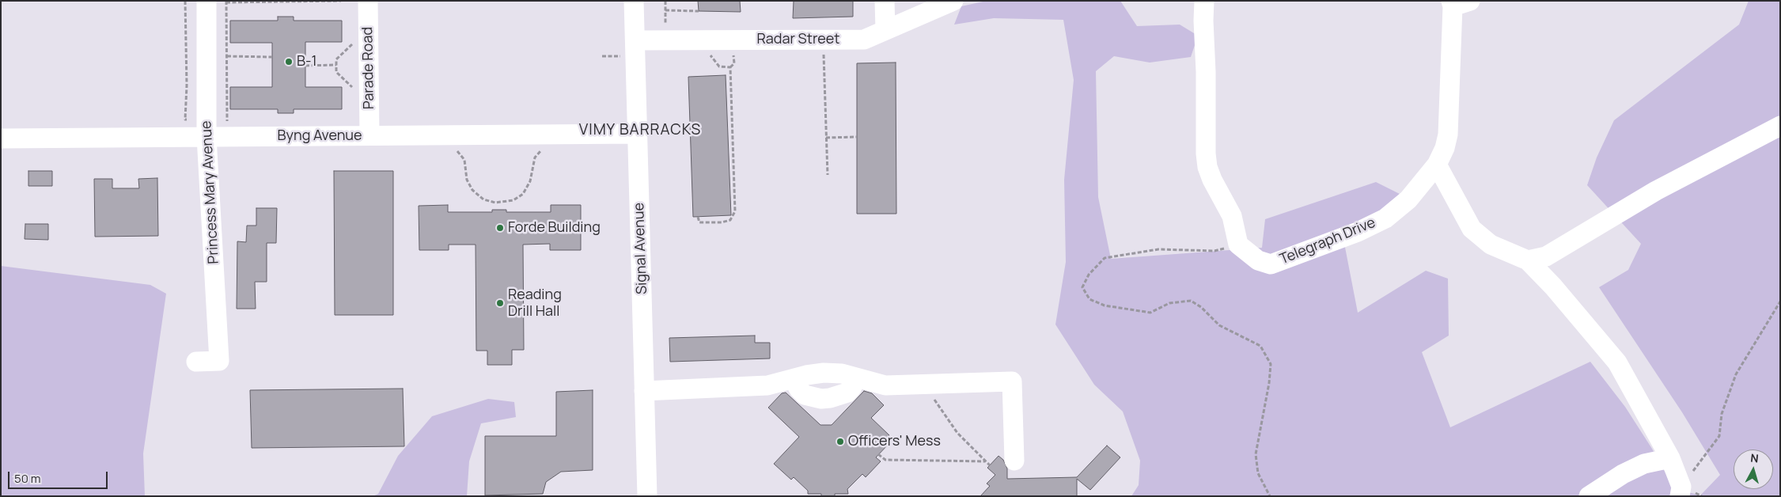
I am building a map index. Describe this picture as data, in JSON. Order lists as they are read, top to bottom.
{
  "streets": {
    "street": [
      "Radar Street",
      "Parade Road",
      "Byng Avenue",
      "Princess Mary Avenue",
      "Telegraph Drive",
      "Signal Avenue"
    ]
  },
  "crossings": [
    ["Radar Street", "Signal Avenue"],
    ["Parade Road", "Byng Avenue"],
    ["Byng Avenue", "Princess Mary Avenue"],
    ["Byng Avenue", "Signal Avenue"]
  ],
  "districts": ["VIMY BARRACKS"],
  "places": [
    "B-1",
    "Forde Building",
    "Reading Drill Hall",
    "Officers' Mess"
  ],
  "scale_bar": "50 m",
  "north": "top"
}
